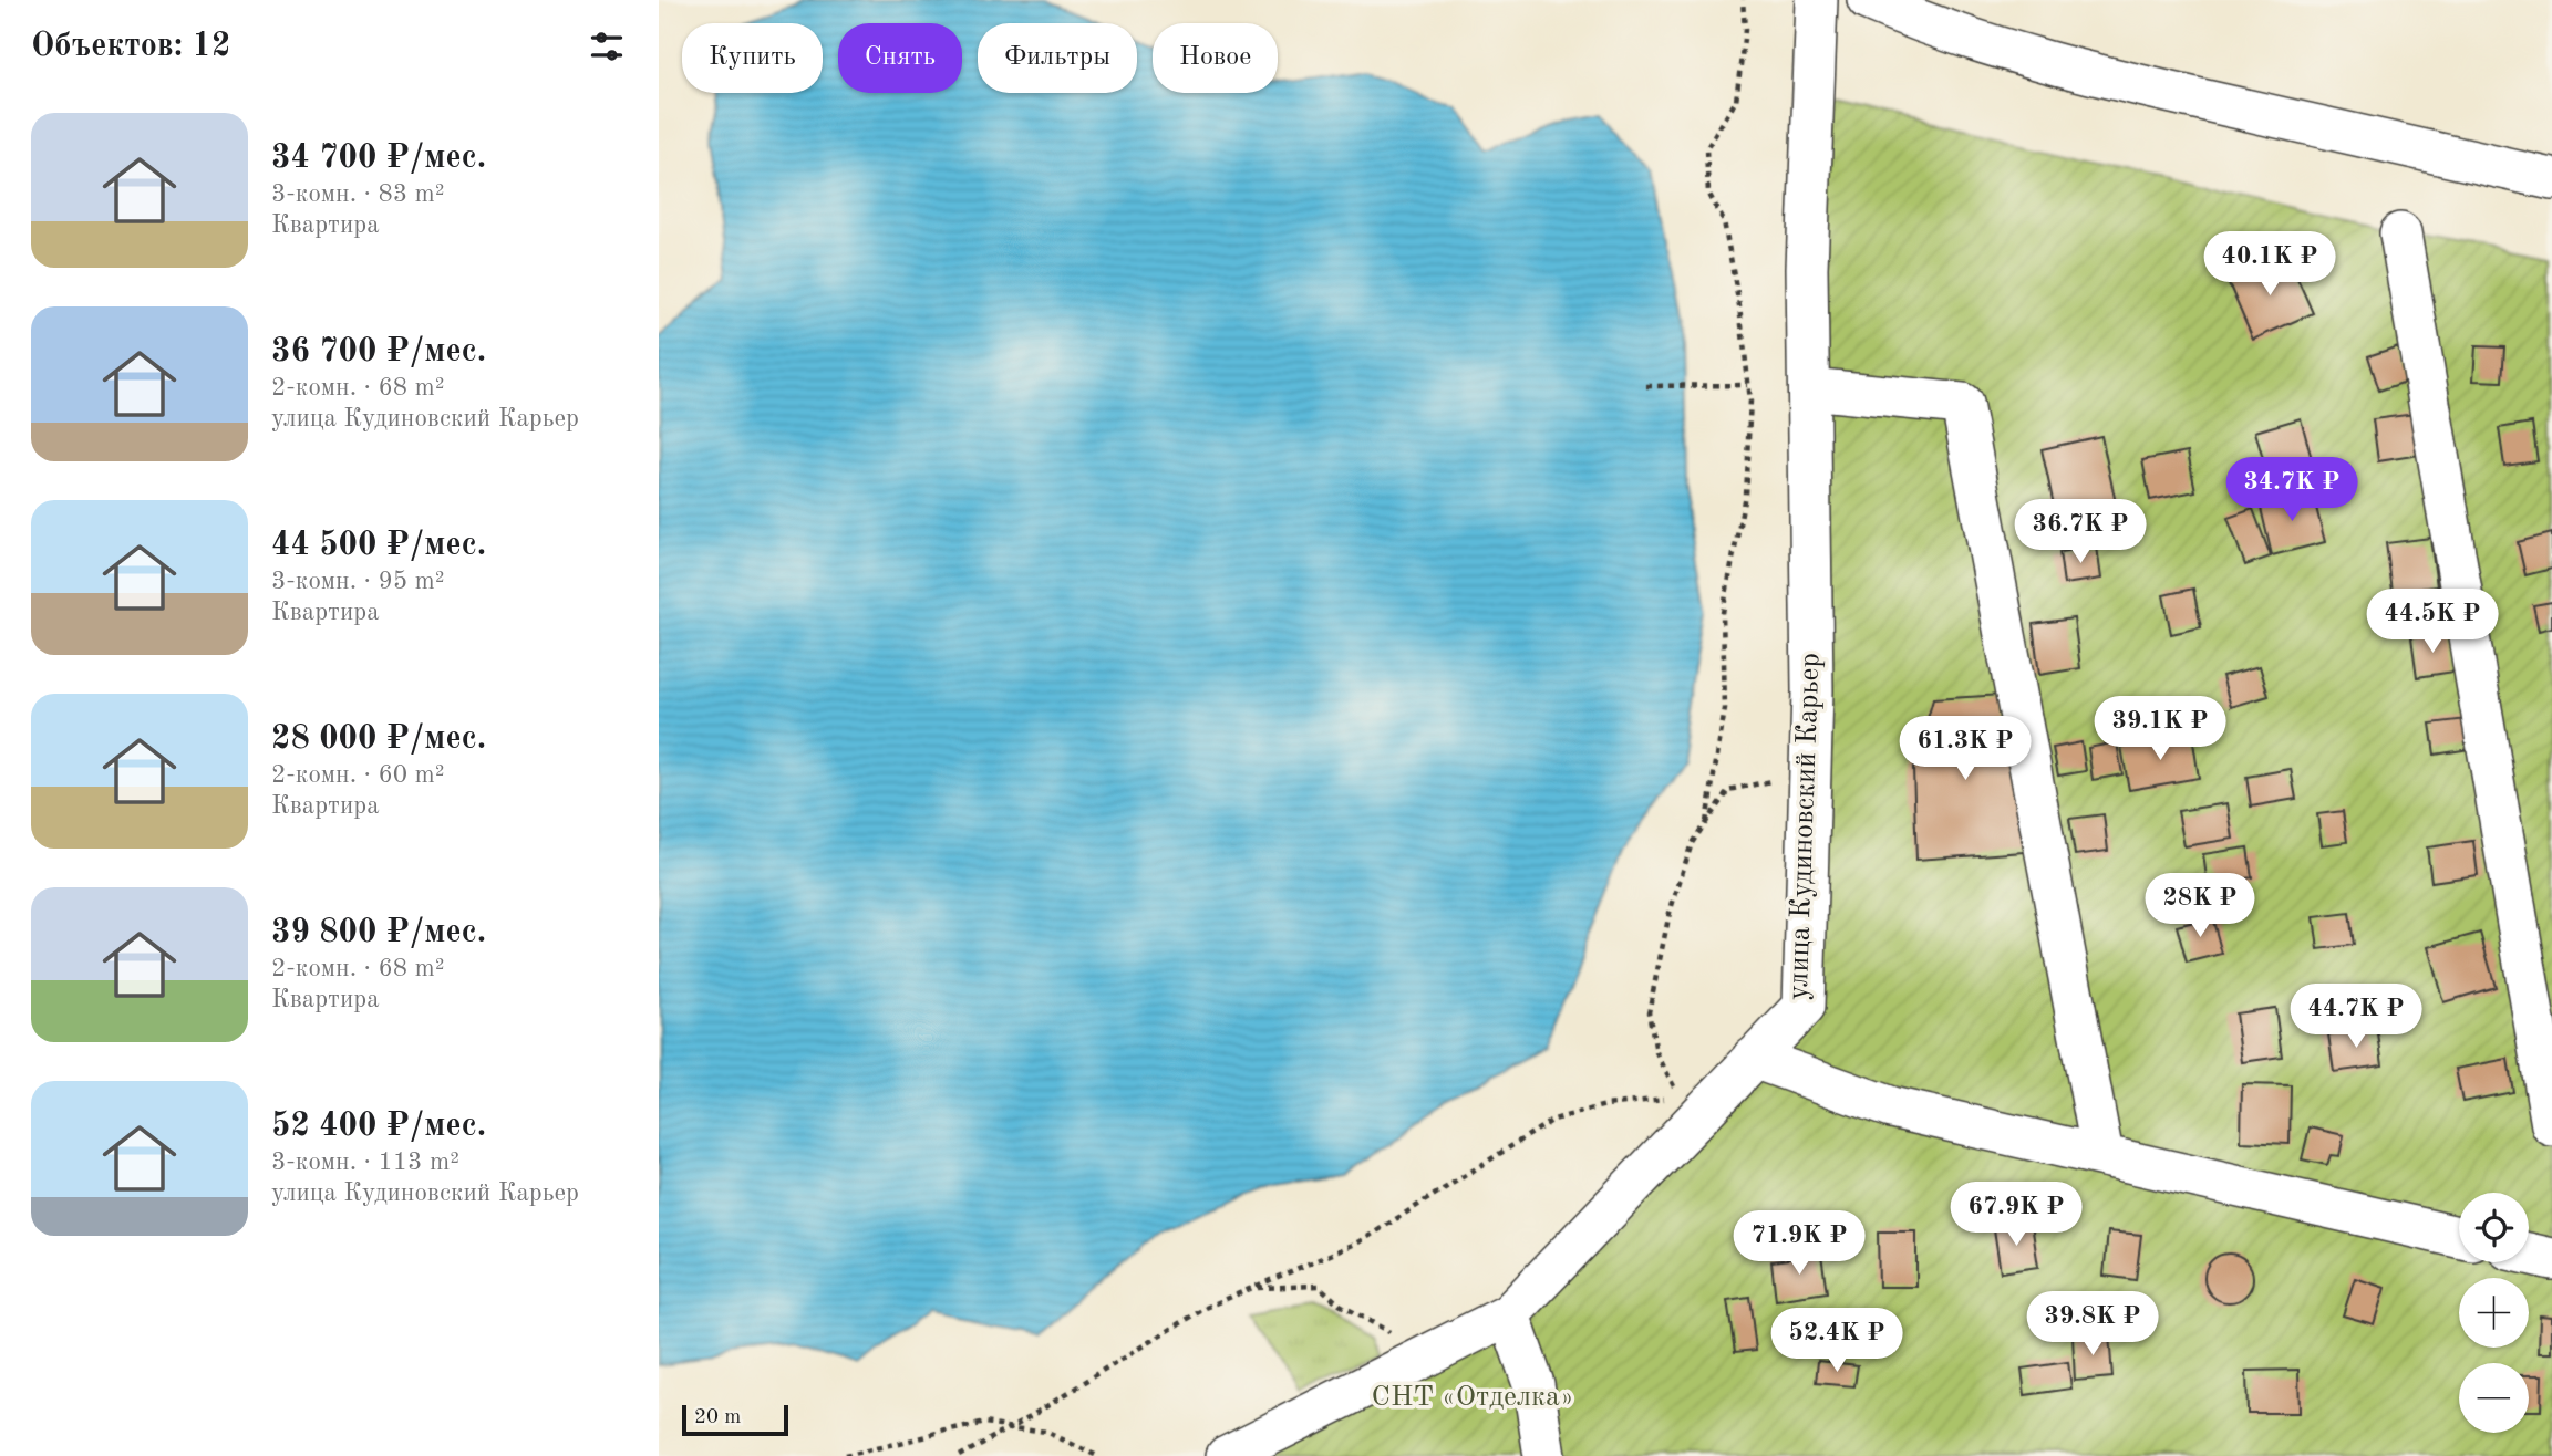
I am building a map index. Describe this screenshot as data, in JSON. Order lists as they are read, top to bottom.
{
  "streets": {
    "street": ["улица Кудиновский Карьер"]
  },
  "parks": ["СНТ «Отделка»"],
  "scale_bar": "20 m",
  "page": {
    "heading": "Объектов: 12",
    "chip": [
      "Купить",
      "Снять",
      "Фильтры",
      "Новое"
    ],
    "list": [
      {
        "name": "34 700 ₽/мес.",
        "note": "3-комн. · 83 m² · Квартира"
      },
      {
        "name": "36 700 ₽/мес.",
        "note": "2-комн. · 68 m² · улица Кудиновский Карьер"
      },
      {
        "name": "44 500 ₽/мес.",
        "note": "3-комн. · 95 m² · Квартира"
      },
      {
        "name": "28 000 ₽/мес.",
        "note": "2-комн. · 60 m² · Квартира"
      },
      {
        "name": "39 800 ₽/мес.",
        "note": "2-комн. · 68 m² · Квартира"
      },
      {
        "name": "52 400 ₽/мес.",
        "note": "3-комн. · 113 m² · улица Кудиновский Карьер"
      }
    ],
    "price": [
      "40.1K ₽",
      "34.7K ₽",
      "36.7K ₽",
      "44.5K ₽",
      "39.1K ₽",
      "61.3K ₽",
      "28K ₽",
      "44.7K ₽",
      "67.9K ₽",
      "71.9K ₽",
      "39.8K ₽",
      "52.4K ₽"
    ],
    "map_buttons": ["+", "−"],
    "scale": "20 m"
  }
}
